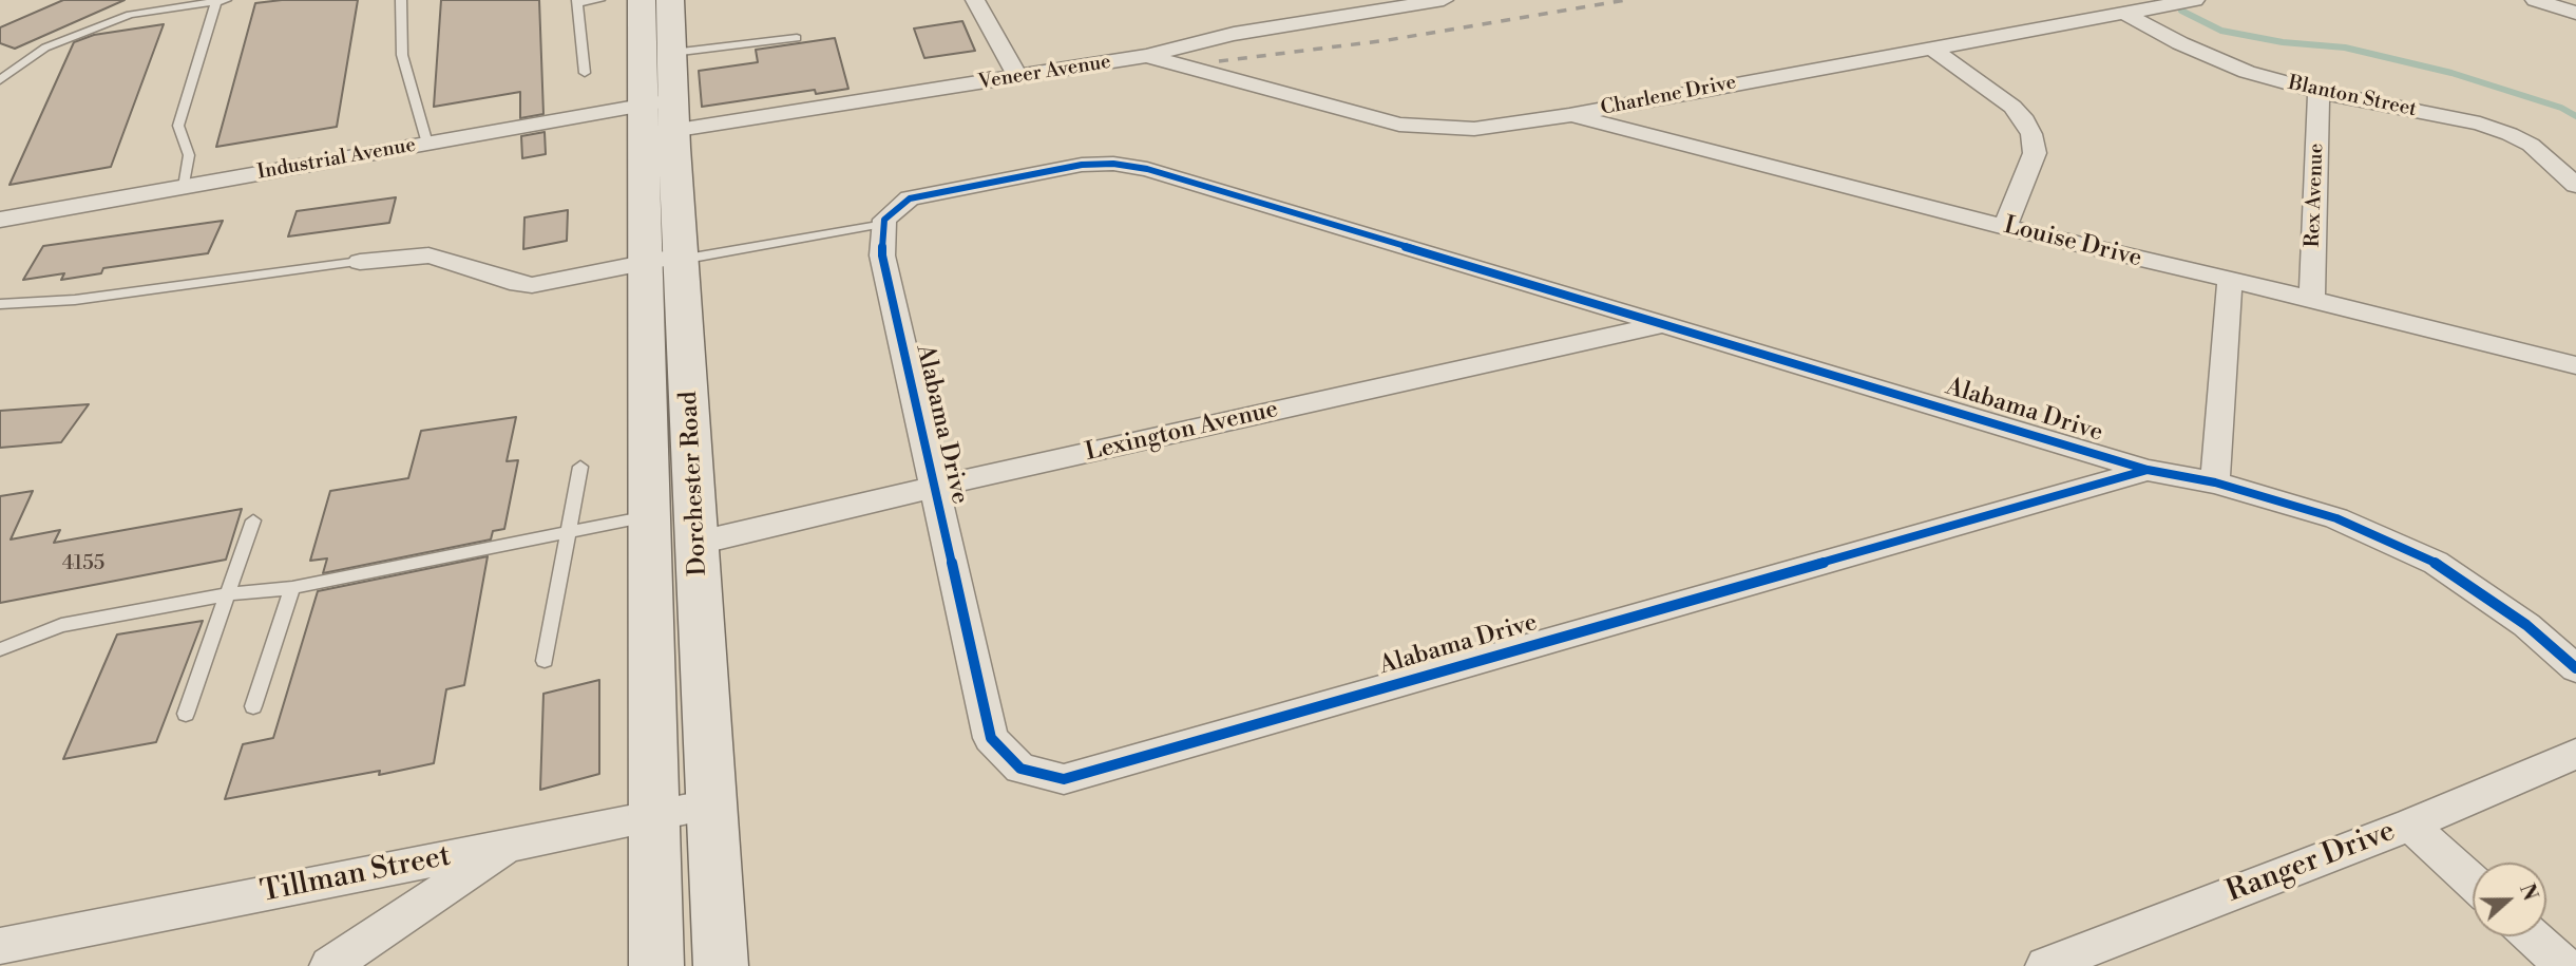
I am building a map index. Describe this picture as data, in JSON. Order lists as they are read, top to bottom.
{
  "streets": {
    "main road": ["Dorchester Road"],
    "street": [
      "Veneer Avenue",
      "Charlene Drive",
      "Blanton Street",
      "Industrial Avenue",
      "Rex Avenue",
      "Louise Drive",
      "Alabama Drive",
      "Lexington Avenue",
      "Ranger Drive",
      "Tillman Street"
    ]
  },
  "crossings": [
    ["Veneer Avenue", "Charlene Drive"],
    ["Veneer Avenue", "Industrial Avenue"],
    ["Veneer Avenue", "Dorchester Road"],
    ["Charlene Drive", "Blanton Street"],
    ["Charlene Drive", "Louise Drive"],
    ["Blanton Street", "Rex Avenue"],
    ["Industrial Avenue", "Dorchester Road"],
    ["Rex Avenue", "Louise Drive"],
    ["Alabama Drive", "Lexington Avenue"],
    ["Lexington Avenue", "Dorchester Road"],
    ["Dorchester Road", "Tillman Street"]
  ],
  "house_numbers": ["4155"],
  "north": "right"
}
